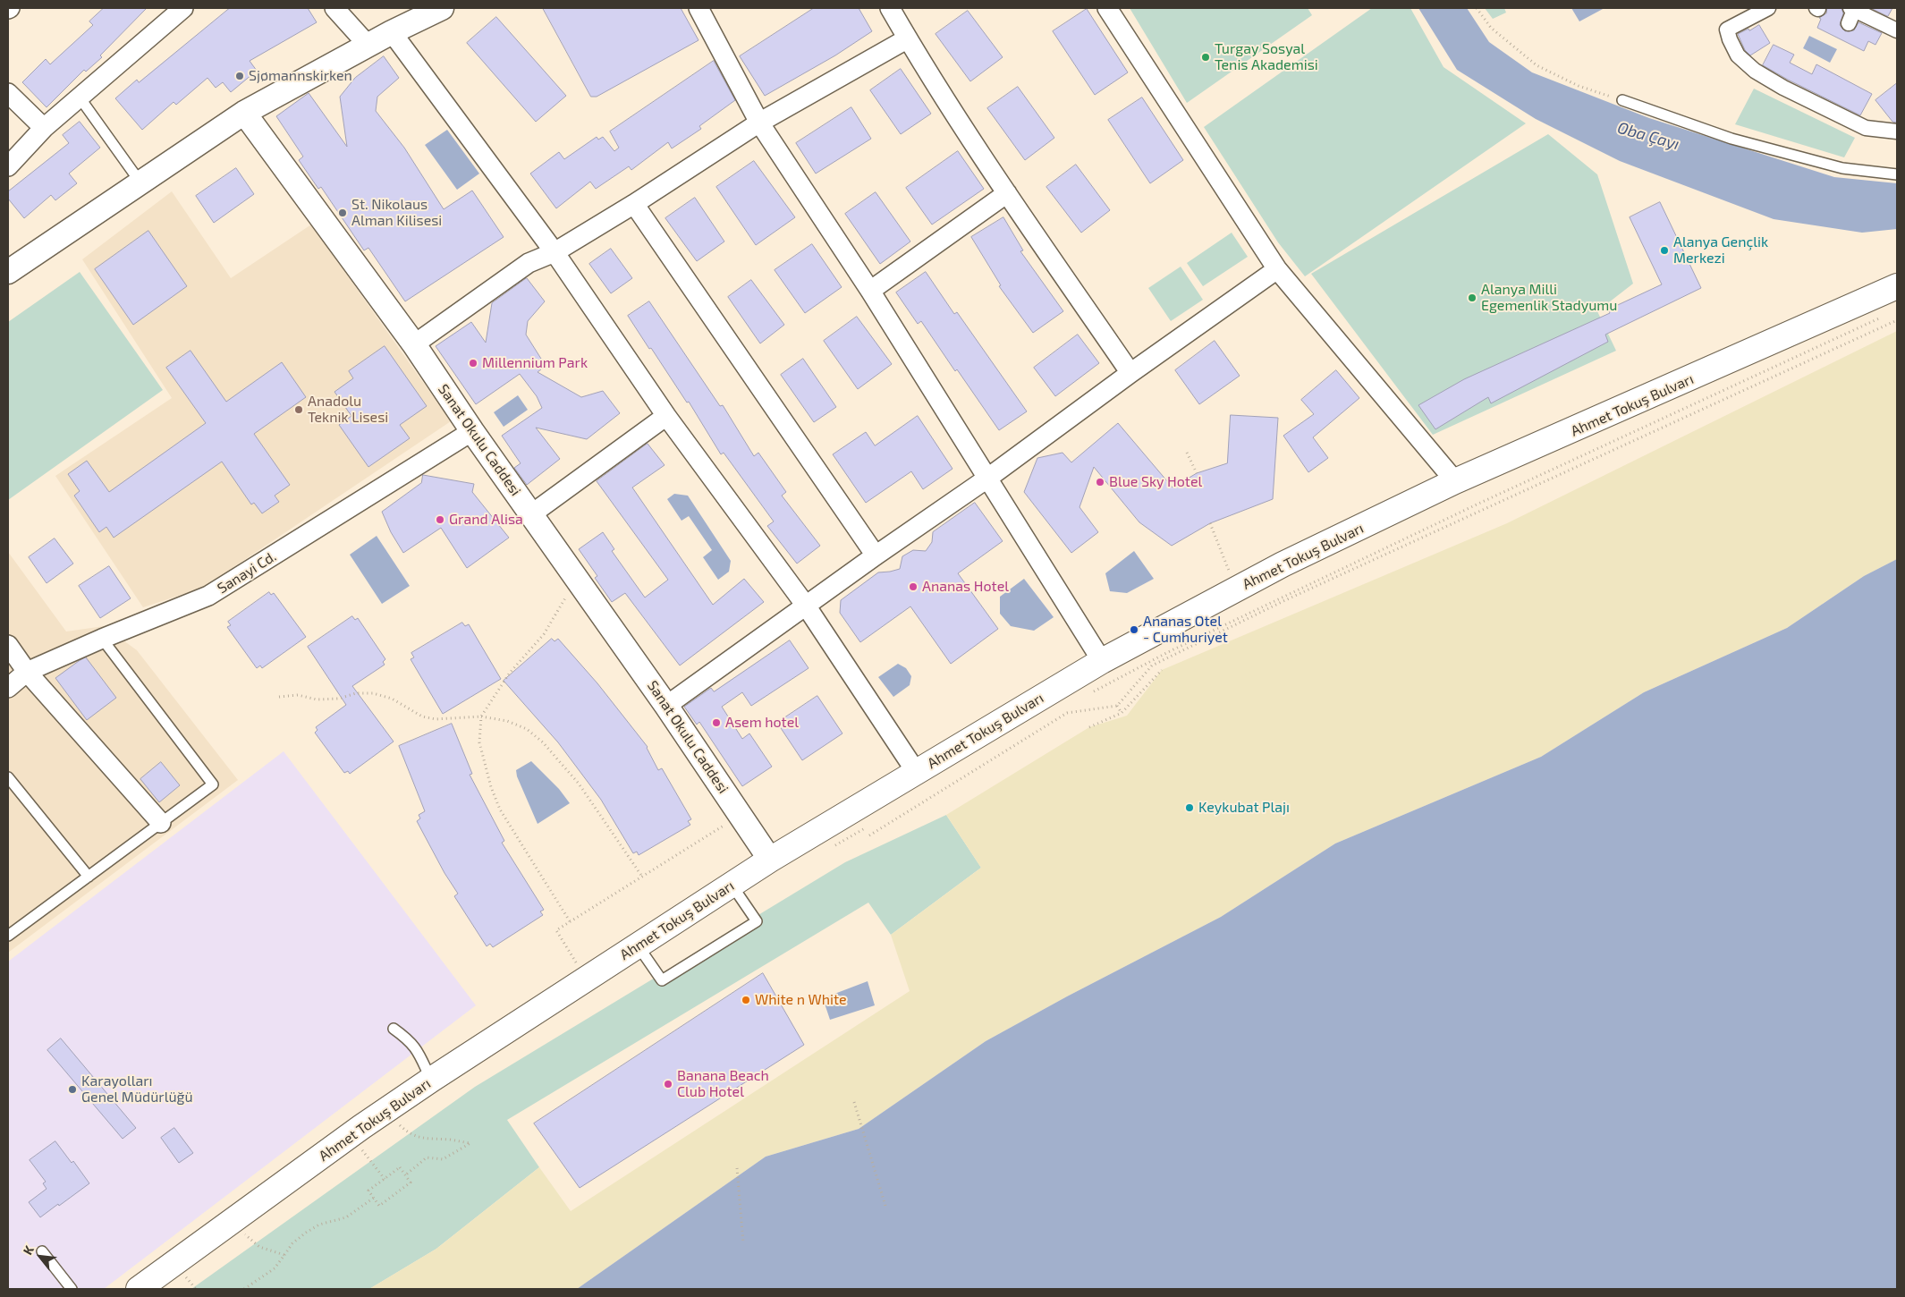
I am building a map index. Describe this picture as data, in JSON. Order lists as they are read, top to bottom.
{
  "streets": {
    "main road": ["Ahmet Tokuş Bulvarı"],
    "street": ["Sanat Okulu Caddesi", "Sanayi Cd."]
  },
  "crossings": [
    ["Ahmet Tokuş Bulvarı", "Sanat Okulu Caddesi"],
    ["Sanat Okulu Caddesi", "Sanayi Cd."]
  ],
  "water": ["Oba Çayı"],
  "places": [
    "Turgay Sosyal Tenis Akademisi",
    "Sjømannskirken",
    "St. Nikolaus Alman Kilisesi",
    "Alanya Gençlik Merkezi",
    "Alanya Milli Egemenlik Stadyumu",
    "Millennium Park",
    "Anadolu Teknik Lisesi",
    "Blue Sky Hotel",
    "Grand Alisa",
    "Ananas Hotel",
    "Ananas Otel - Cumhuriyet",
    "Asem hotel",
    "Keykubat Plajı",
    "White n White",
    "Banana Beach Club Hotel",
    "Karayolları Genel Müdürlüğü"
  ],
  "north": "top left"
}
